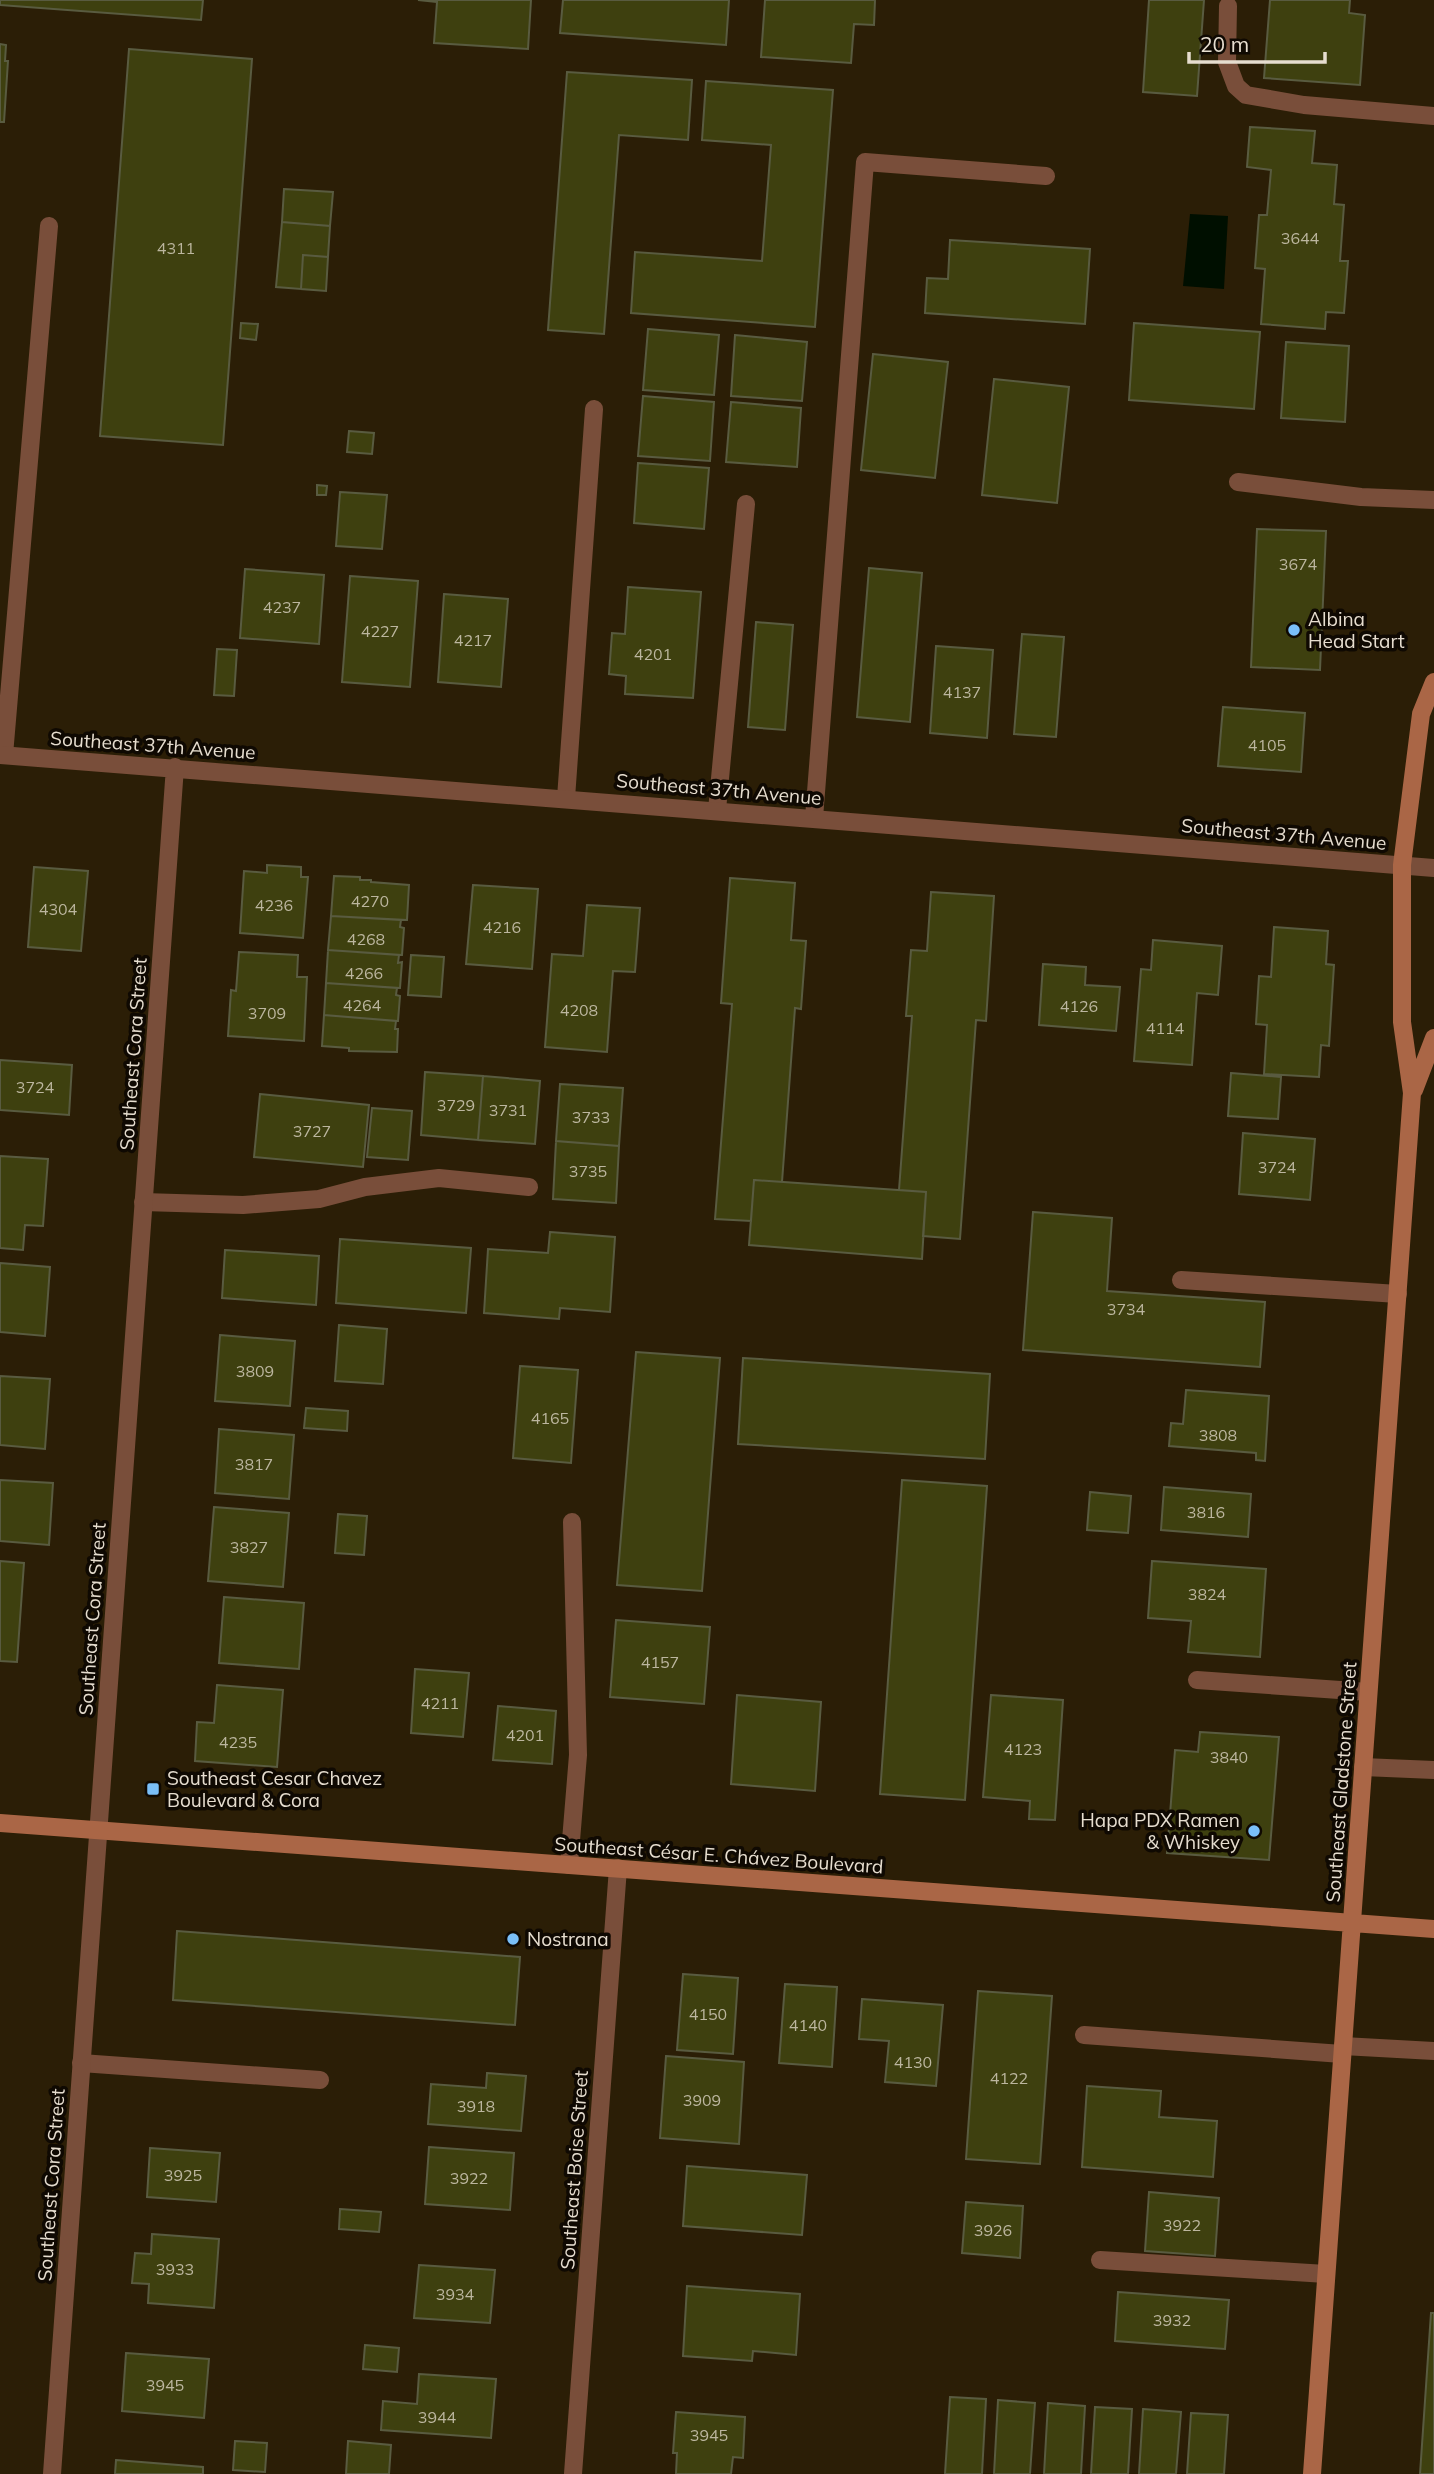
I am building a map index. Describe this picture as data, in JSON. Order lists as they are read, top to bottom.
{
  "streets": {
    "street": [
      "Southeast 37th Avenue",
      "Southeast Cora Street",
      "Southeast Gladstone Street",
      "Southeast César E. Chávez Boulevard",
      "Southeast Boise Street"
    ]
  },
  "crossings": [
    ["Southeast 37th Avenue", "Southeast Cora Street"],
    ["Southeast 37th Avenue", "Southeast Gladstone Street"],
    ["Southeast Cora Street", "Southeast César E. Chávez Boulevard"],
    ["Southeast Gladstone Street", "Southeast César E. Chávez Boulevard"],
    ["Southeast César E. Chávez Boulevard", "Southeast Boise Street"]
  ],
  "places": {
    "other": ["Albina Head Start", "Hapa PDX Ramen & Whiskey", "Nostrana"],
    "transit": ["Southeast Cesar Chavez Boulevard & Cora"]
  },
  "house_numbers": [
    "3644",
    "4311",
    "3674",
    "4237",
    "4227",
    "4217",
    "4201",
    "4137",
    "4105",
    "4270",
    "4236",
    "4304",
    "4216",
    "4268",
    "4266",
    "4264",
    "4126",
    "4208",
    "3709",
    "4114",
    "3724",
    "3729",
    "3731",
    "3733",
    "3727",
    "3724",
    "3735",
    "3734",
    "3809",
    "4165",
    "3808",
    "3817",
    "3816",
    "3827",
    "3824",
    "4157",
    "4211",
    "4201",
    "4235",
    "4123",
    "3840",
    "4150",
    "4140",
    "4130",
    "4122",
    "3909",
    "3918",
    "3925",
    "3922",
    "3922",
    "3926",
    "3933",
    "3934",
    "3932",
    "3945",
    "3944",
    "3945"
  ],
  "scale_bar": "20 m"
}
